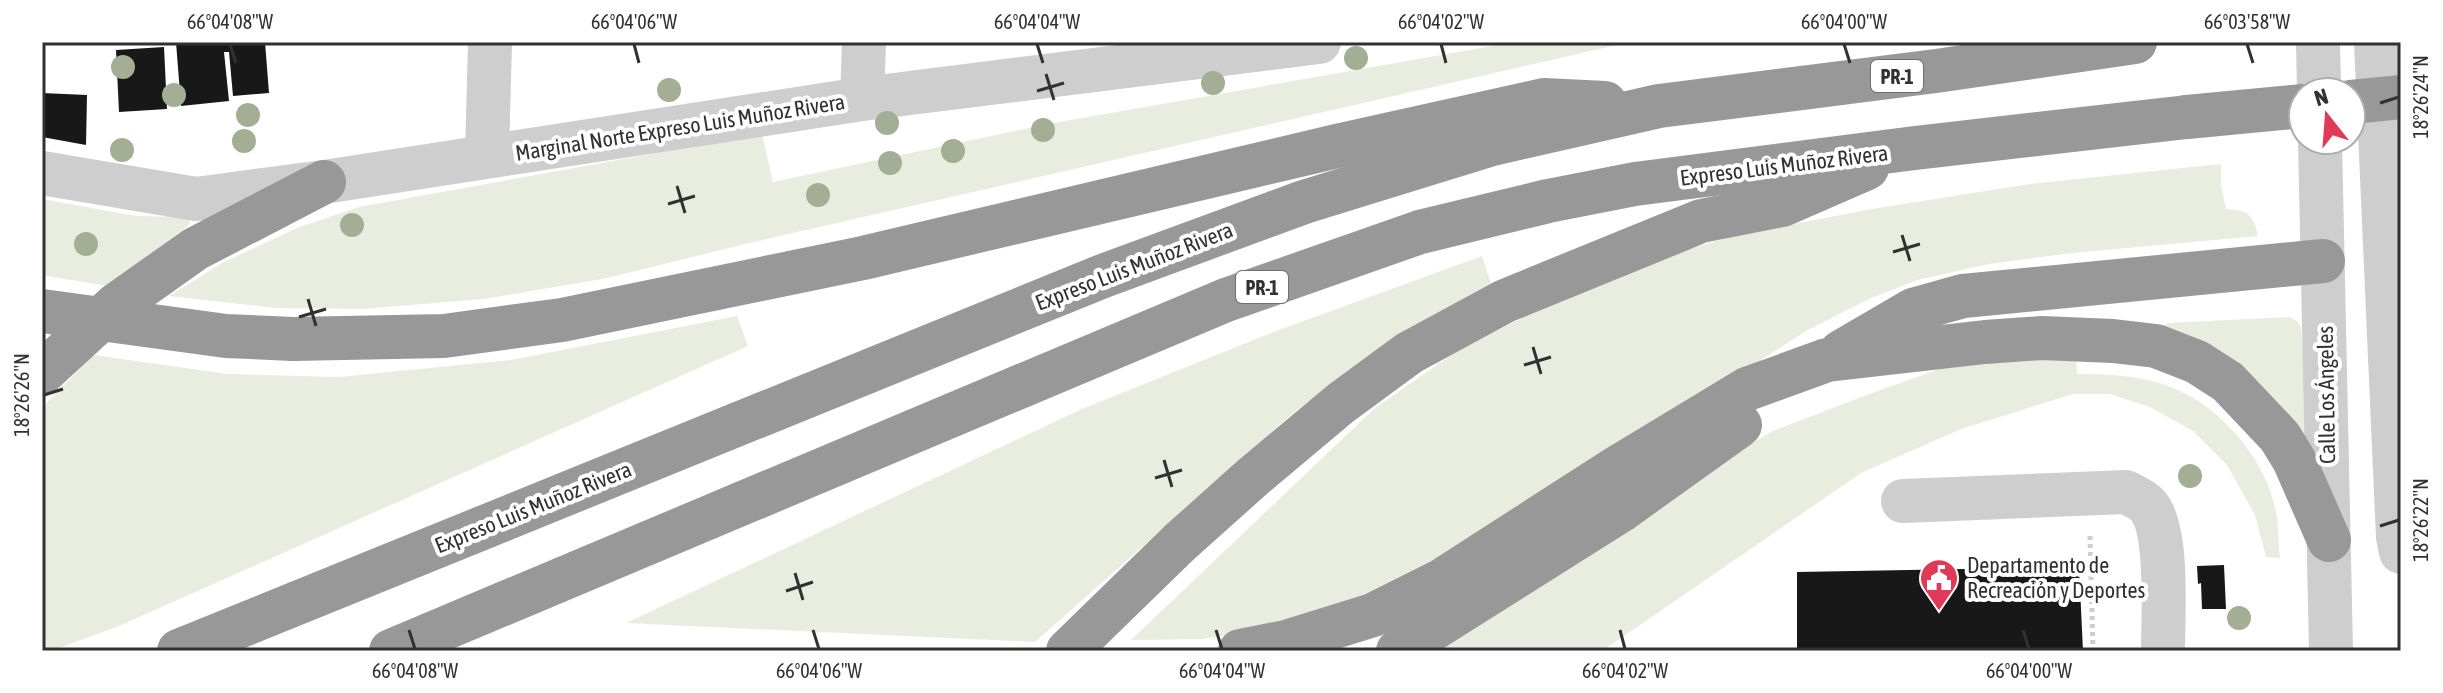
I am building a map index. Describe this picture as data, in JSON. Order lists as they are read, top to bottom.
{
  "streets": {
    "highway": ["PR-1", "Expreso Luis Muñoz Rivera"],
    "street": ["Marginal Norte Expreso Luis Muñoz Rivera", "Calle Los Ángeles"]
  },
  "places": {
    "public building": ["Departamento de Recreación y Deportes"]
  },
  "north": "top",
  "coordinates": [
    "66°04'08\"W",
    "66°04'06\"W",
    "66°04'04\"W",
    "66°04'02\"W",
    "66°04'00\"W",
    "66°03'58\"W",
    "18°26'24\"N",
    "18°26'26\"N",
    "18°26'22\"N"
  ]
}
